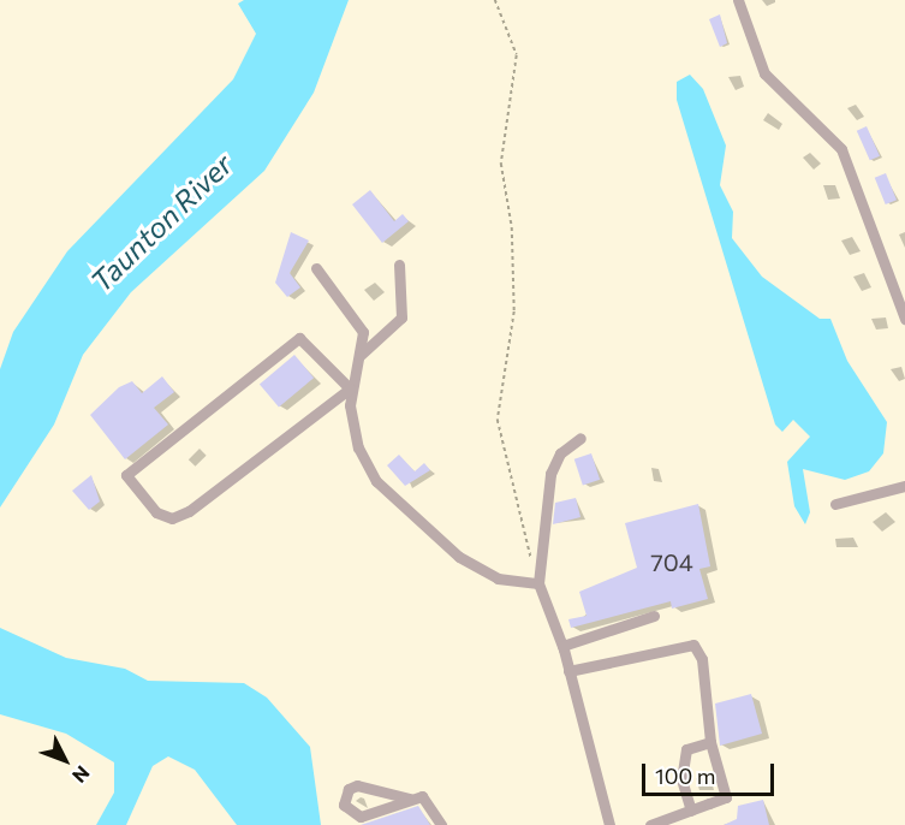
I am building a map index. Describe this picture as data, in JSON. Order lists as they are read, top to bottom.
{
  "water": ["Taunton River"],
  "house_numbers": ["704"],
  "scale_bar": "100 m",
  "north": "bottom right"
}
